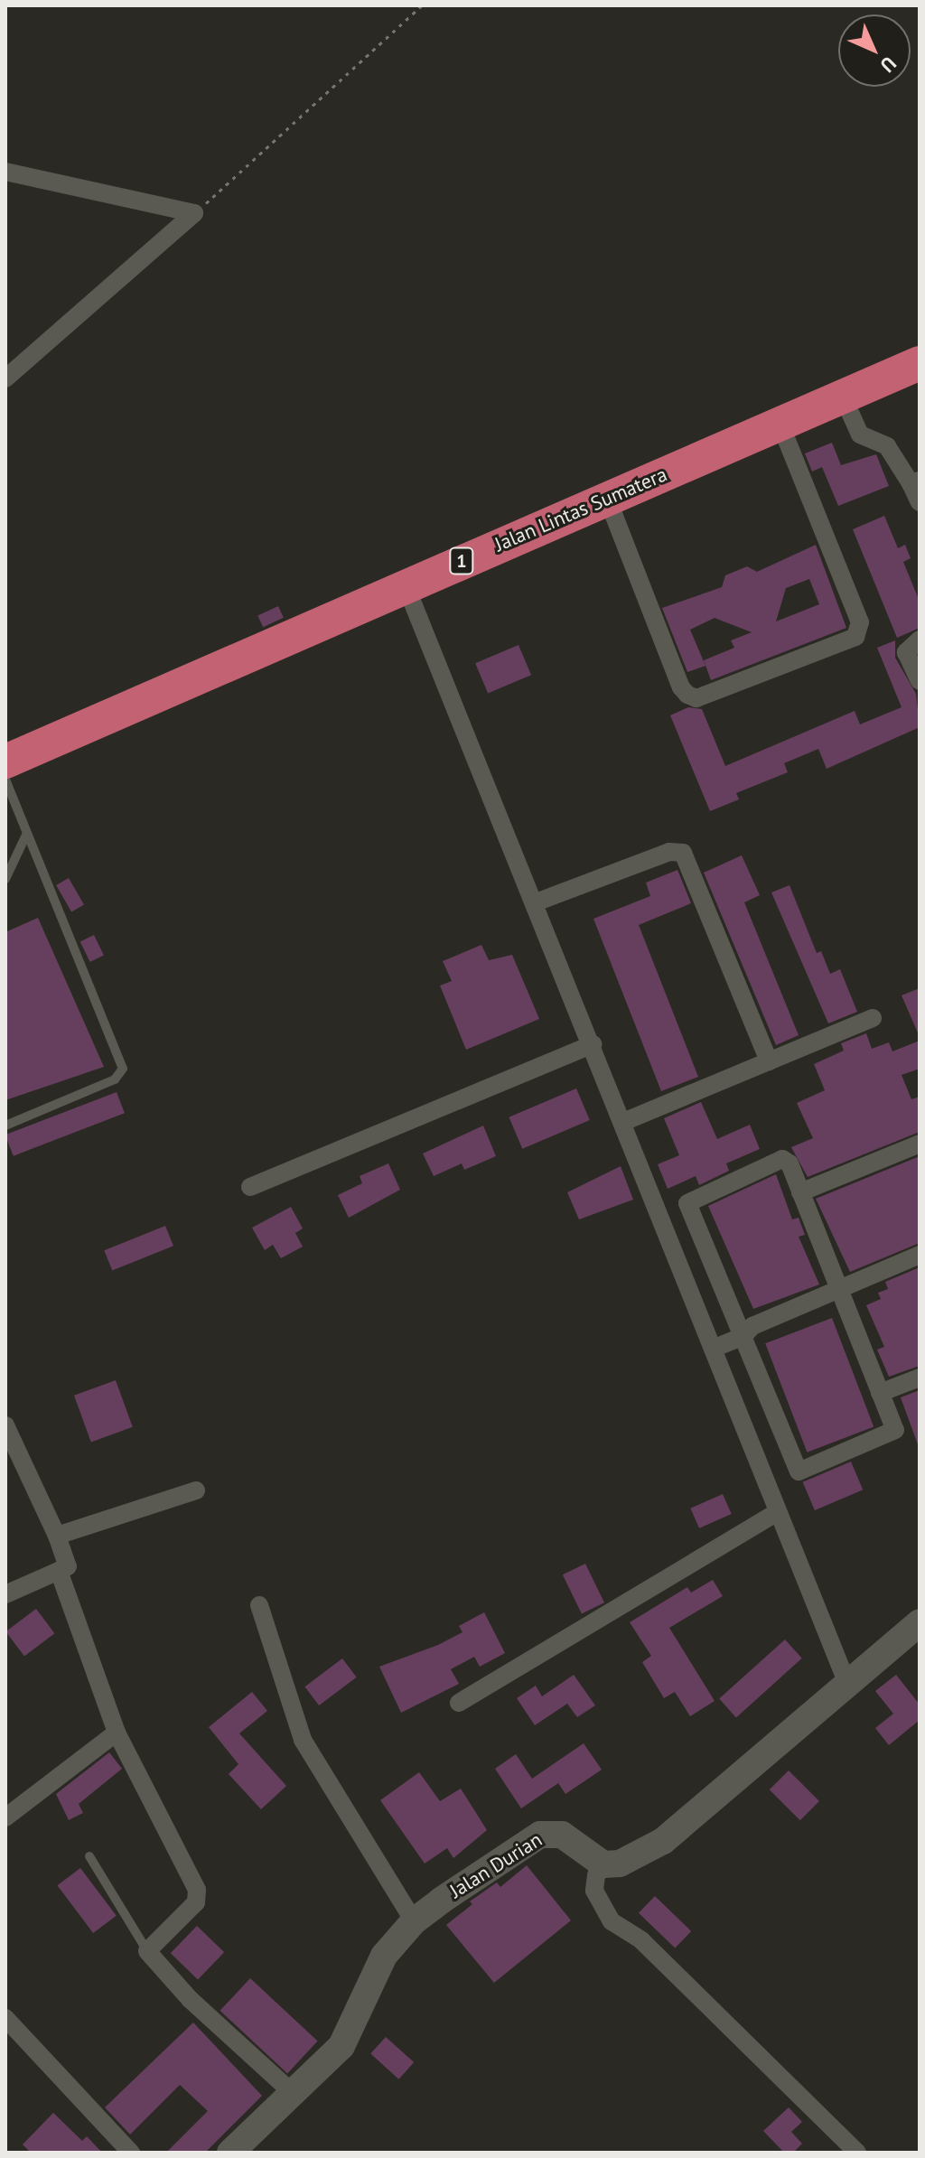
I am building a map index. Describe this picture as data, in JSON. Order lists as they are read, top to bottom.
{
  "streets": {
    "highway": ["Jalan Lintas Sumatera", "1"],
    "street": ["Jalan Durian"]
  },
  "north": "bottom right"
}
